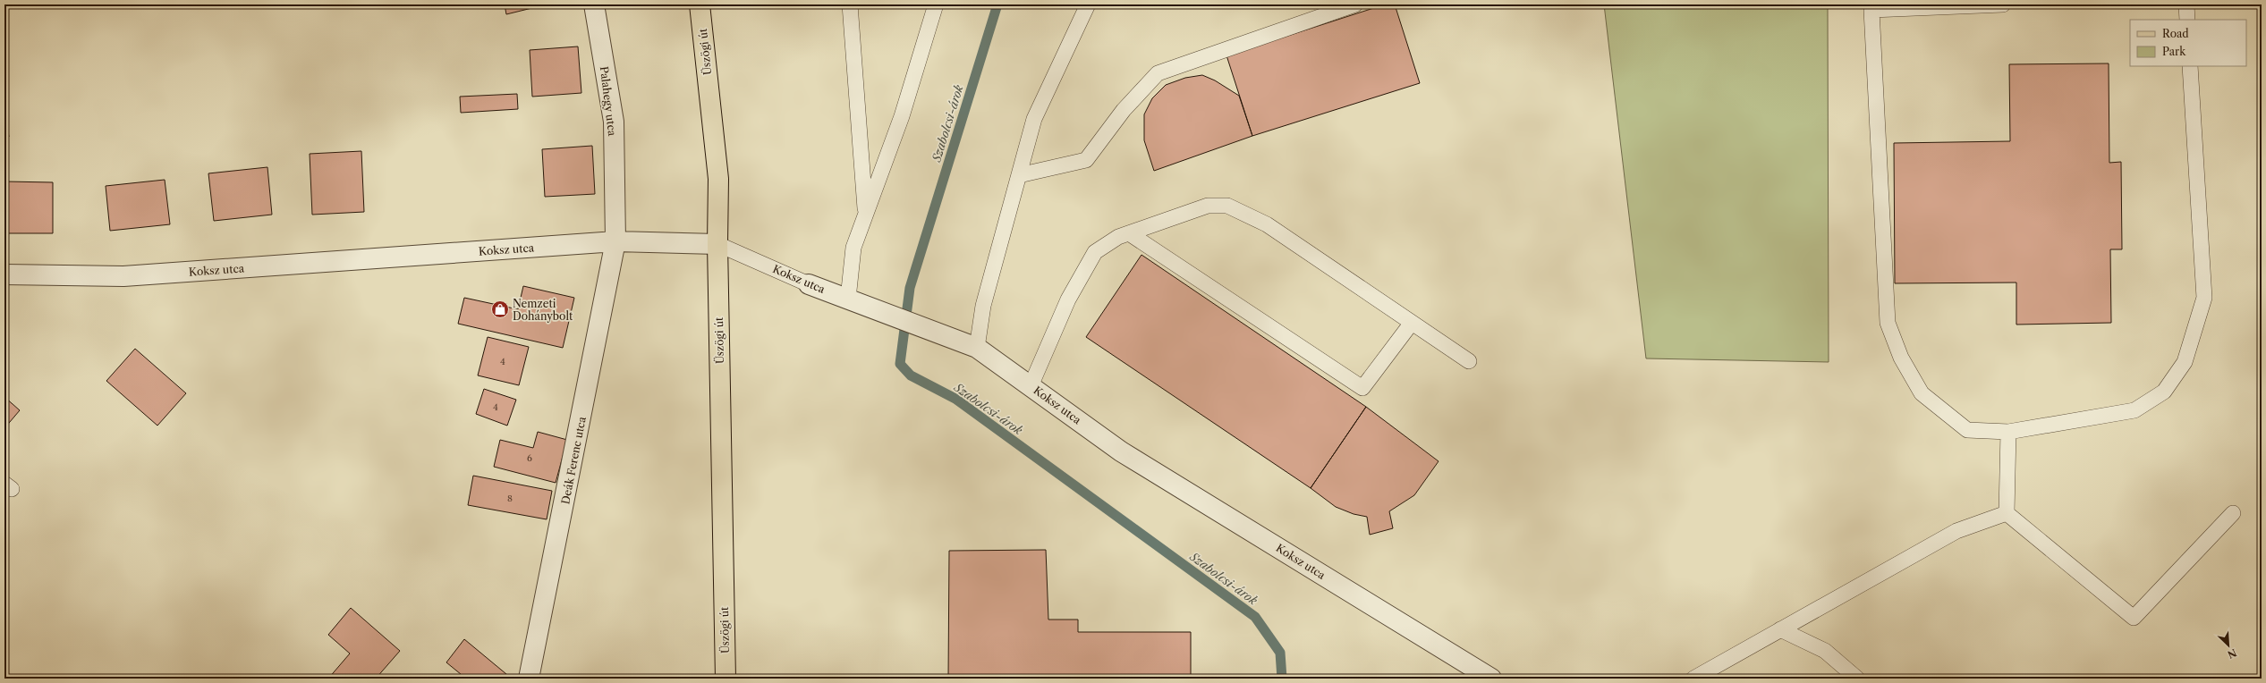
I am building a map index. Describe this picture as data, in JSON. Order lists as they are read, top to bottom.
{
  "streets": {
    "main road": ["Üszögi út"],
    "street": ["Palahegy utca", "Koksz utca", "Deák Ferenc utca"]
  },
  "crossings": [
    ["Üszögi út", "Koksz utca"],
    ["Palahegy utca", "Koksz utca"],
    ["Palahegy utca", "Deák Ferenc utca"],
    ["Koksz utca", "Deák Ferenc utca"]
  ],
  "water": ["Szabolcsi-árok"],
  "places": {
    "shop": ["Nemzeti Dohánybolt"]
  },
  "house_numbers": [
    "4",
    "4",
    "6",
    "8"
  ],
  "legend": ["Road", "Park"],
  "north": "bottom right"
}
